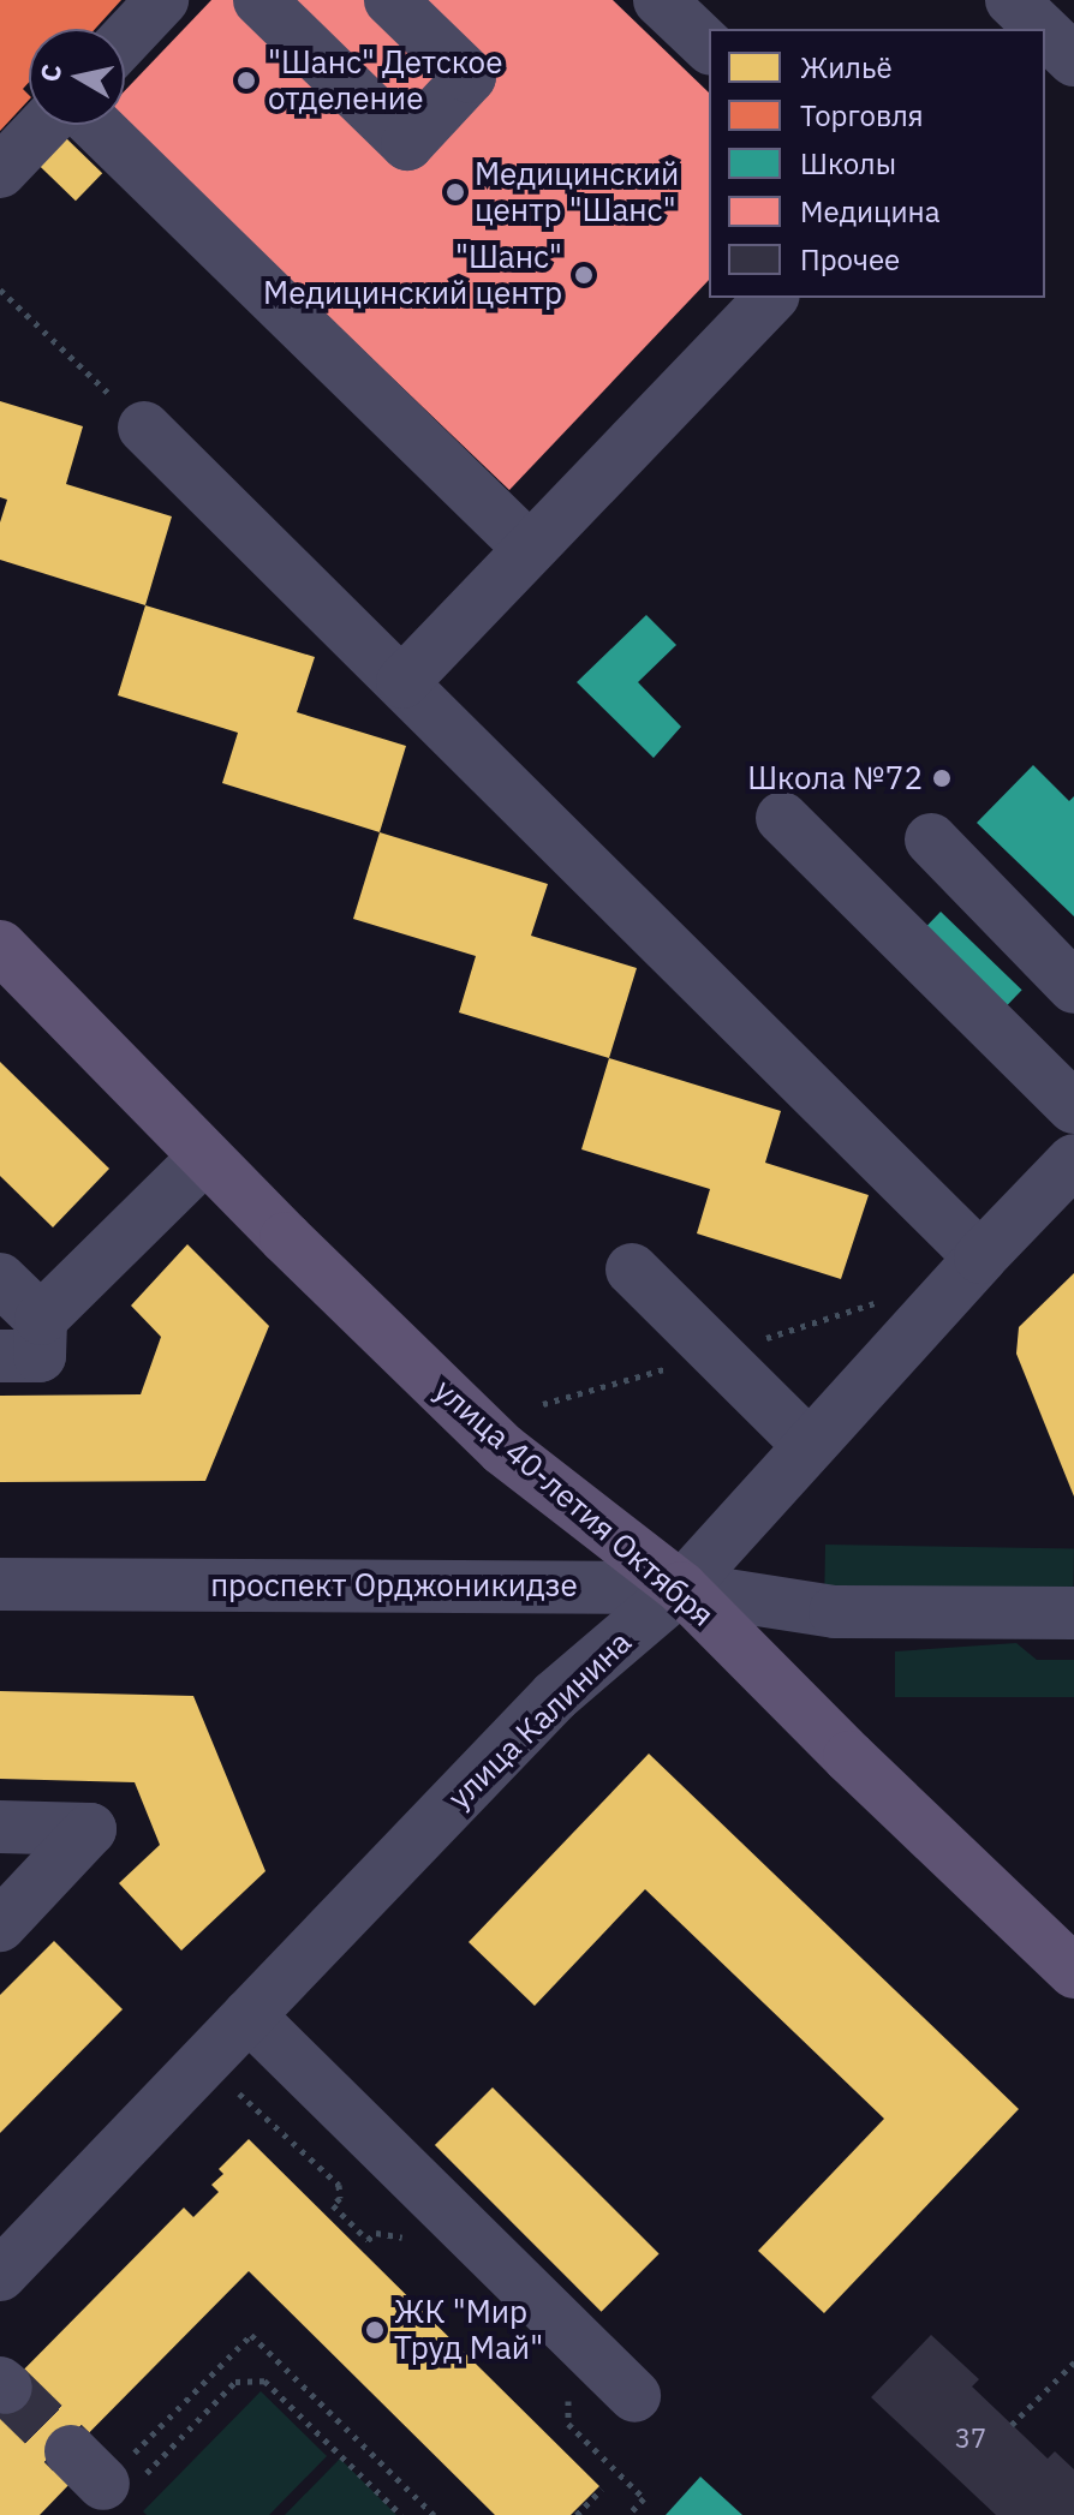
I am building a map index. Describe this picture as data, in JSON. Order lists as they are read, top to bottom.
{
  "streets": {
    "main road": ["улица 40-летия Октября"],
    "street": ["проспект Орджоникидзе", "улица Калинина"]
  },
  "crossings": [
    ["улица 40-летия Октября", "проспект Орджоникидзе"],
    ["улица 40-летия Октября", "улица Калинина"],
    ["проспект Орджоникидзе", "улица Калинина"]
  ],
  "places": [
    "\"Шанс\" Детское отделение",
    "Медицинский центр \"Шанс\"",
    "\"Шанс\" Медицинский центр",
    "Школа №72",
    "ЖК \"Мир Труд Май\""
  ],
  "house_numbers": ["37"],
  "legend": [
    "Жильё",
    "Торговля",
    "Школы",
    "Медицина",
    "Прочее"
  ],
  "north": "left"
}
